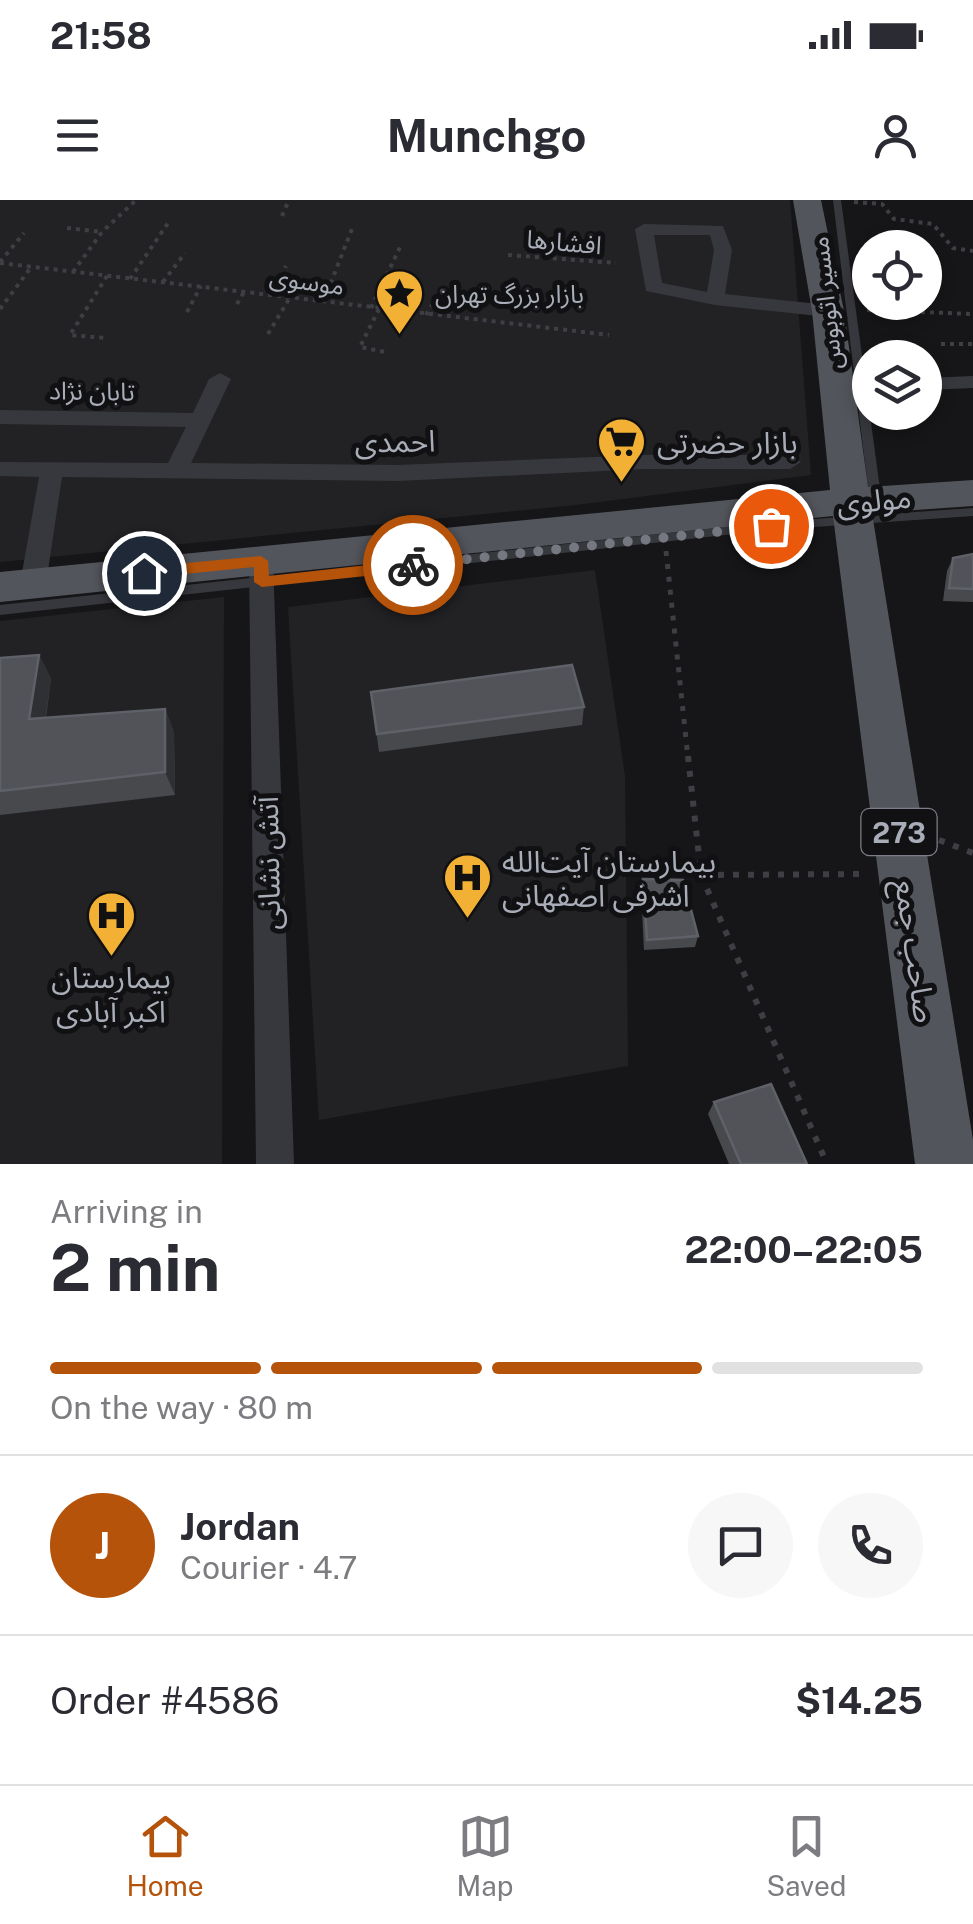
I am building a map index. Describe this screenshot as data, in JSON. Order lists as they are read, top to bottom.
{
  "streets": {
    "main road": ["مولوی", "273", "صاحب جمع"],
    "street": ["تابان نژاد", "احمدی", "آتش نشانی"],
    "path": ["افشارها", "موسوی"]
  },
  "crossings": [
    ["مولوی", "آتش نشانی"],
    ["مولوی", "صاحب جمع"]
  ],
  "places": {
    "place": ["بازار بزرگ تهران"],
    "supermarket": ["بازار حضرتی"],
    "hospital": ["بیمارستان آیت‌الله اشرفی اصفهانی", "بیمارستان اکبر آبادی"]
  },
  "page": {
    "status": "21:58",
    "header": "Munchgo",
    "heading": ["2 min", "Arriving in", "22:00–22:05"],
    "panel": [
      "Jordan",
      "Courier · 4.7",
      "Order #4586",
      "$14.25"
    ],
    "bar": "On the way · 80 m",
    "round": "J",
    "tabs": ["Home", "Map", "Saved"]
  }
}
